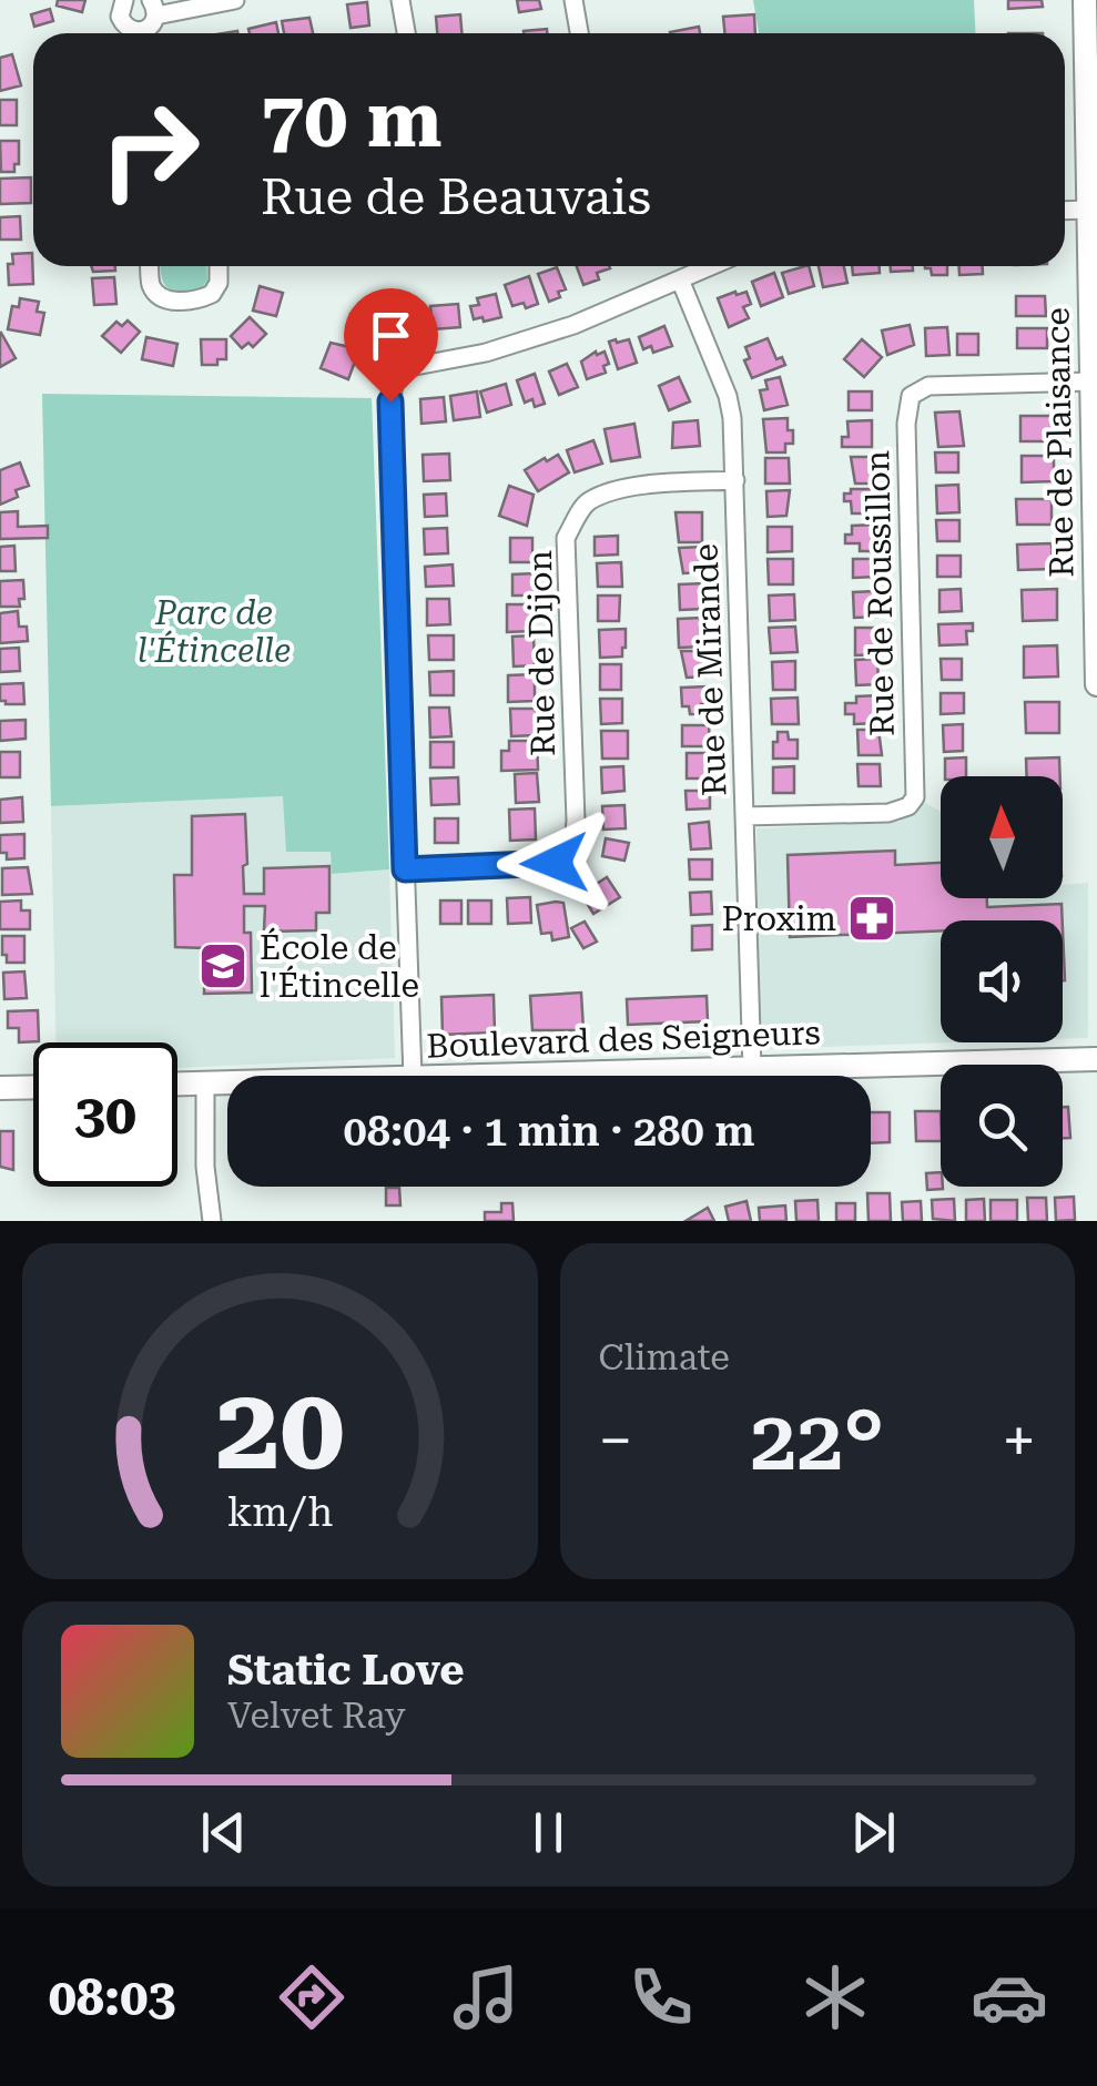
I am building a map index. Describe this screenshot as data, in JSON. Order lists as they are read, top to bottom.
{
  "streets": {
    "street": [
      "Rue de Plaisance",
      "Rue de Roussillon",
      "Rue de Dijon",
      "Rue de Mirande",
      "Boulevard des Seigneurs"
    ]
  },
  "crossings": [
    ["Rue de Plaisance", "Rue de Roussillon"],
    ["Rue de Roussillon", "Rue de Mirande"],
    ["Rue de Dijon", "Rue de Mirande"],
    ["Rue de Mirande", "Boulevard des Seigneurs"]
  ],
  "parks": ["Parc de l'Étincelle"],
  "places": {
    "pharmacy": ["Proxim"],
    "school or university": ["École de l'Étincelle"]
  },
  "north": "top",
  "page": {
    "turn": ["70 m", "Rue de Beauvais"],
    "limit": "30",
    "trip": "08:04 · 1 min · 280 m",
    "tile": "Climate",
    "heat": ["−", "22°", "+"],
    "song": ["Static Love", "Velvet Ray"],
    "tabs": "08:03",
    "gauge": ["20", "km/h"]
  }
}
